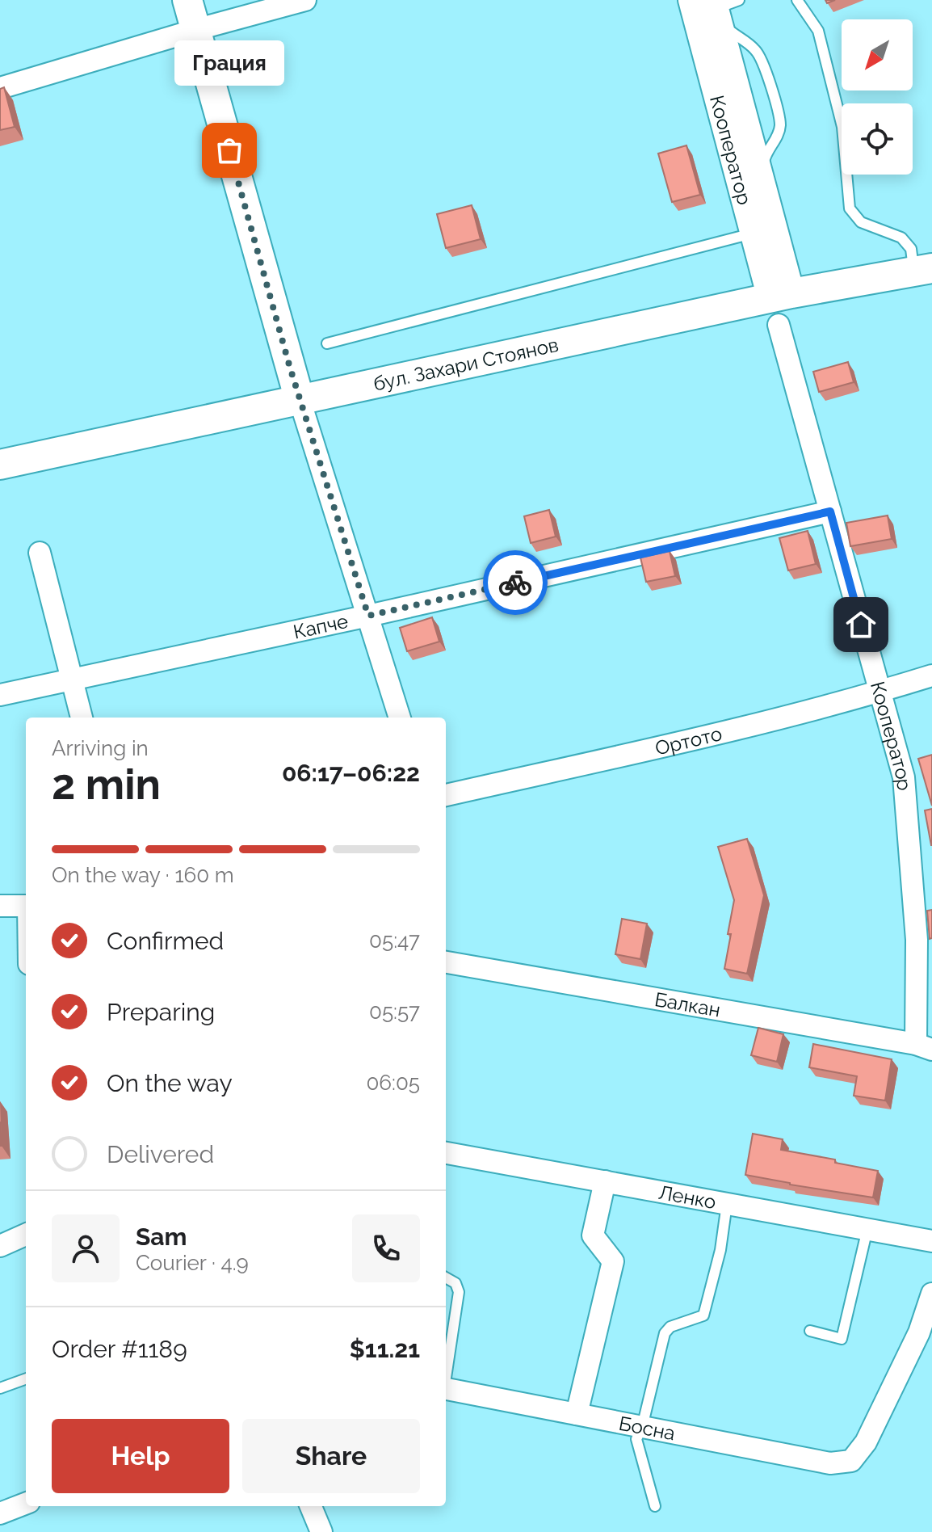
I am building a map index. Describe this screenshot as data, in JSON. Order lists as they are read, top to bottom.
{
  "streets": {
    "main road": ["бул. Захари Стоянов"],
    "street": [
      "Кооператор",
      "Капче",
      "Ортото",
      "Балкан",
      "Ленко",
      "Босна"
    ]
  },
  "crossings": [
    ["Кооператор", "бул. Захари Стоянов"],
    ["Кооператор", "Капче"],
    ["Кооператор", "Ортото"],
    ["Кооператор", "Балкан"]
  ],
  "places": ["Грация"],
  "north": "bottom left",
  "page": {
    "bubble": "Грация",
    "heading": ["2 min", "Arriving in", "06:17–06:22"],
    "panel": [
      "Sam",
      "Courier · 4.9",
      "Order #1189",
      "$11.21"
    ],
    "bar": "On the way · 160 m",
    "list": [
      ["Confirmed", "05:47"],
      ["Preparing", "05:57"],
      ["On the way", "06:05"],
      "Delivered"
    ],
    "buttons": ["Help", "Share"]
  }
}
